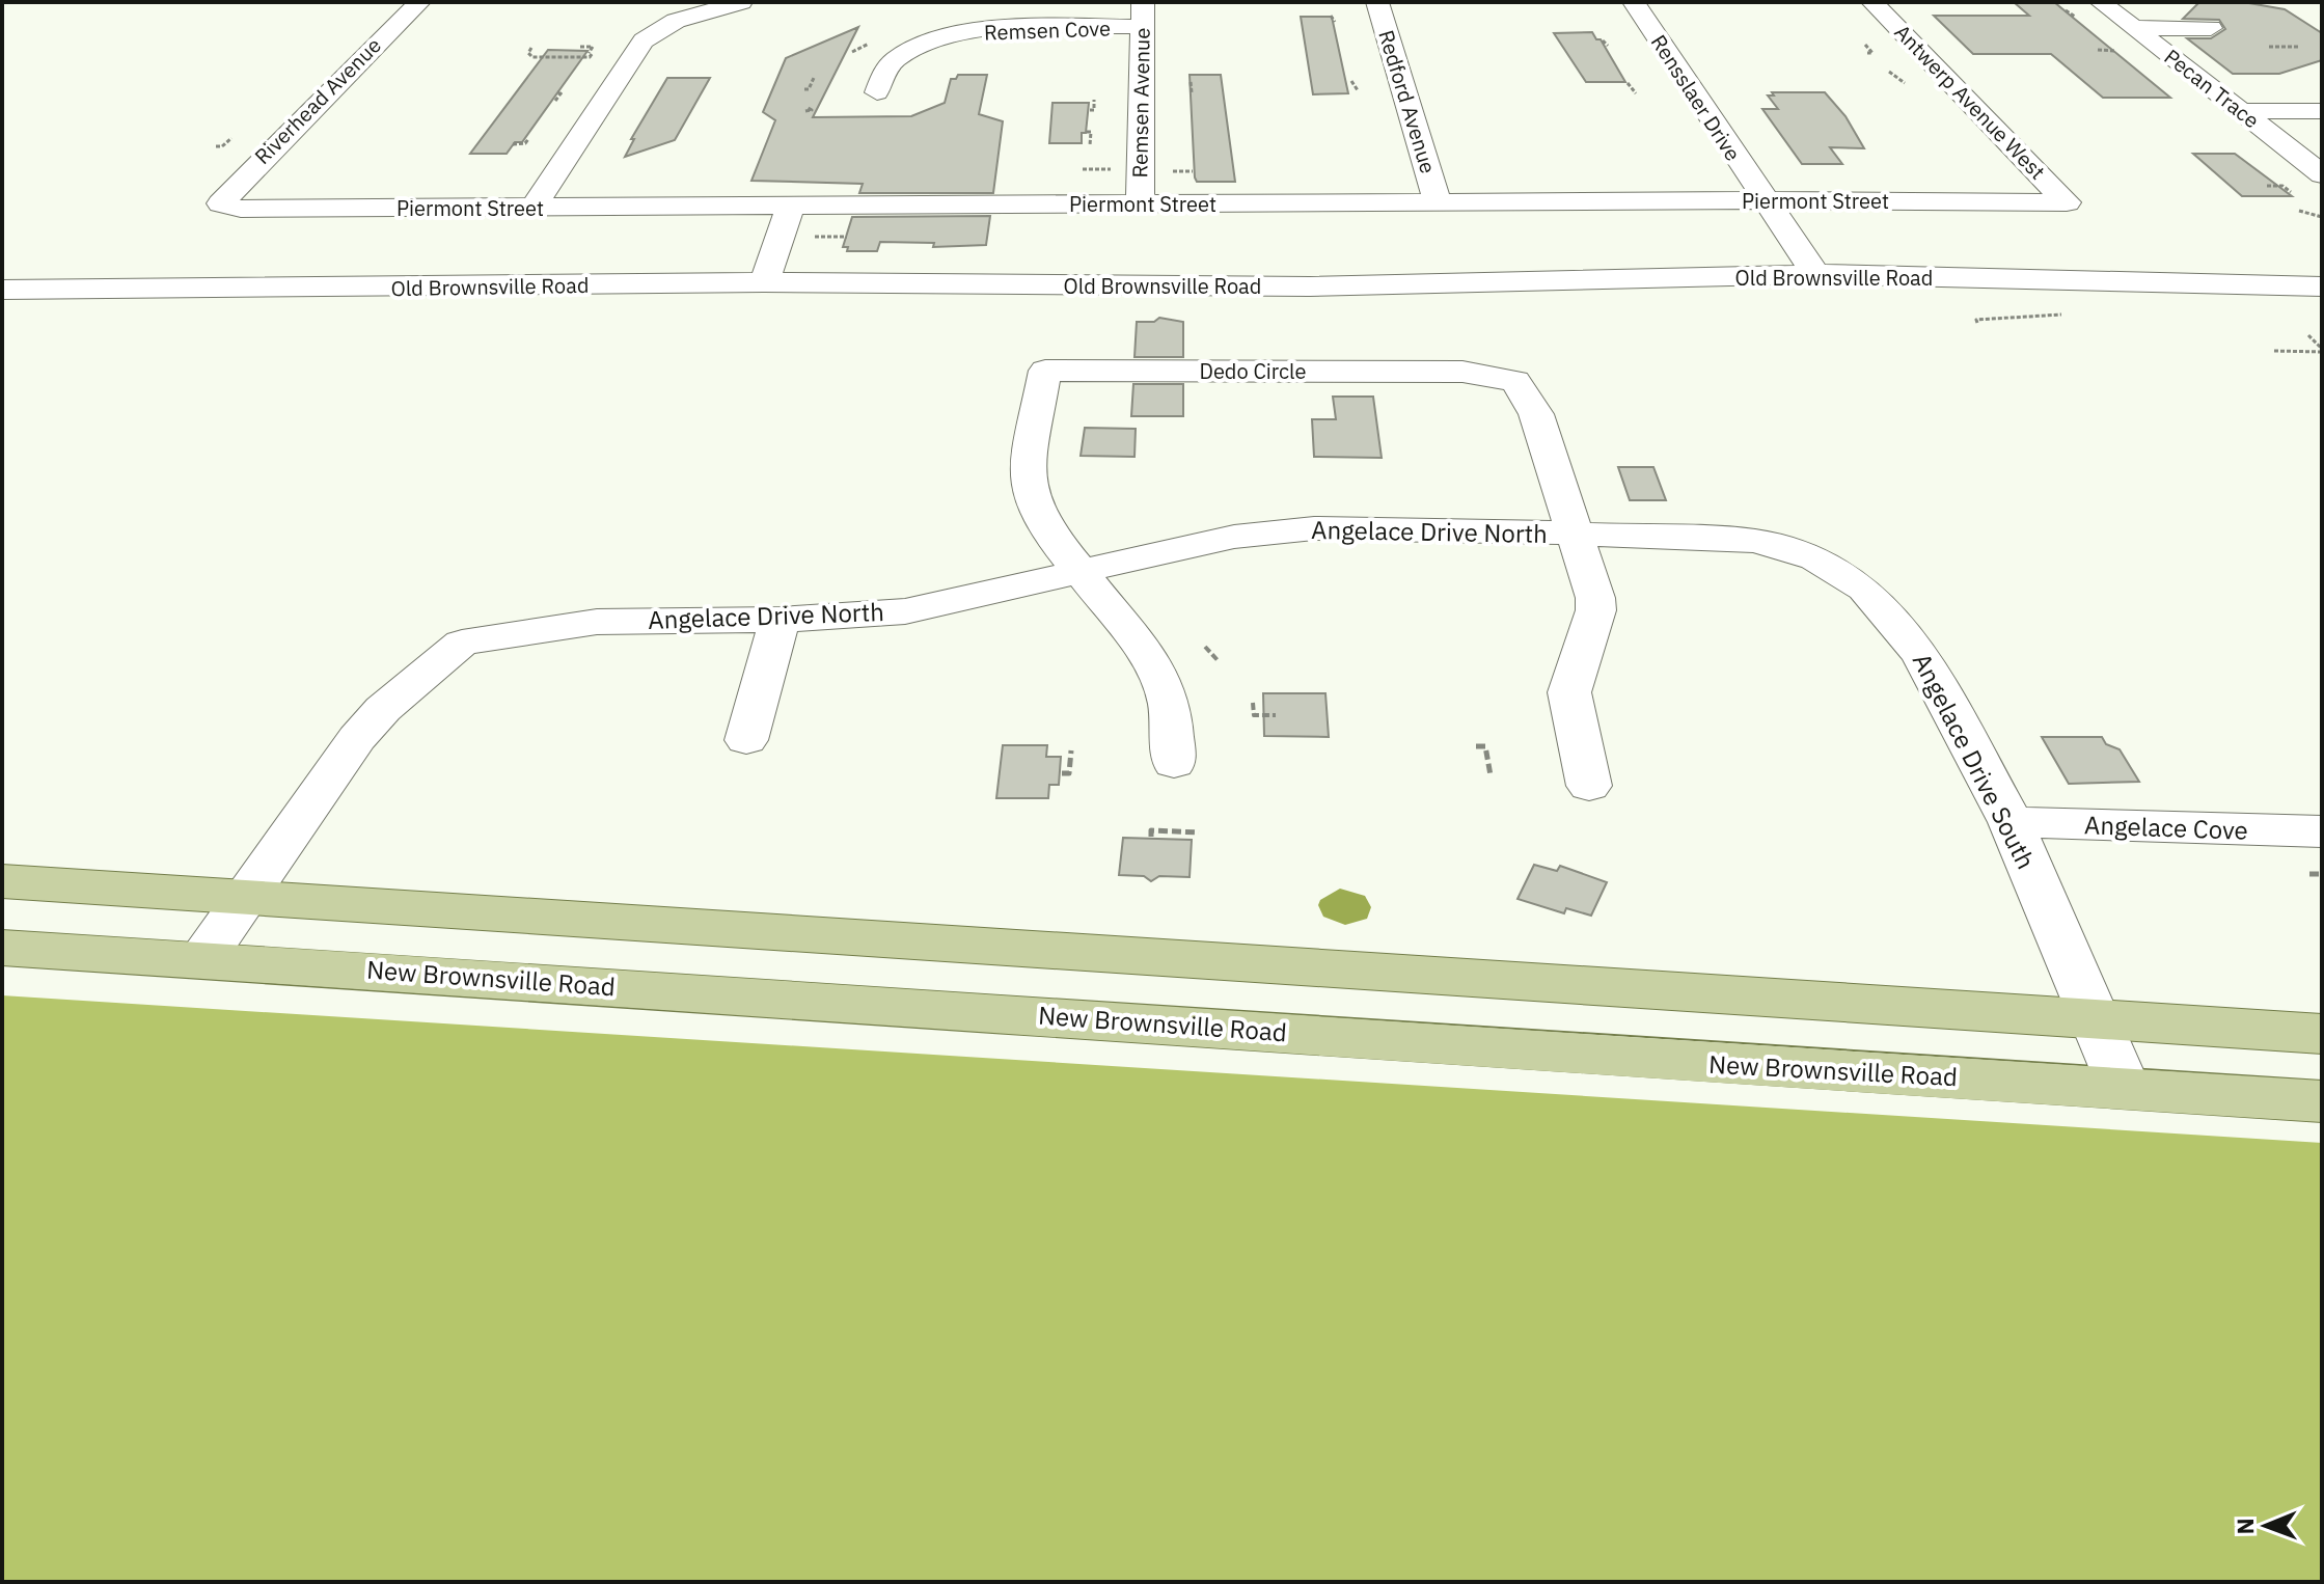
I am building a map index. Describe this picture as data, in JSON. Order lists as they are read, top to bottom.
{
  "streets": {
    "main road": ["New Brownsville Road"],
    "street": [
      "Remsen Cove",
      "Pecan Trace",
      "Rensslaer Drive",
      "Riverhead Avenue",
      "Redford Avenue",
      "Antwerp Avenue West",
      "Remsen Avenue",
      "Piermont Street",
      "Old Brownsville Road",
      "Dedo Circle",
      "Angelace Drive North",
      "Angelace Drive South",
      "Angelace Cove"
    ]
  },
  "crossings": [
    ["Remsen Cove", "Remsen Avenue"],
    ["Rensslaer Drive", "Piermont Street"],
    ["Rensslaer Drive", "Old Brownsville Road"],
    ["Riverhead Avenue", "Piermont Street"],
    ["Redford Avenue", "Piermont Street"],
    ["Antwerp Avenue West", "Piermont Street"],
    ["Remsen Avenue", "Piermont Street"],
    ["Dedo Circle", "Angelace Drive North"],
    ["Dedo Circle", "Angelace Drive South"],
    ["Angelace Drive North", "Angelace Drive South"],
    ["Angelace Drive North", "New Brownsville Road"],
    ["Angelace Drive South", "Angelace Cove"],
    ["Angelace Drive South", "New Brownsville Road"]
  ],
  "north": "left"
}
